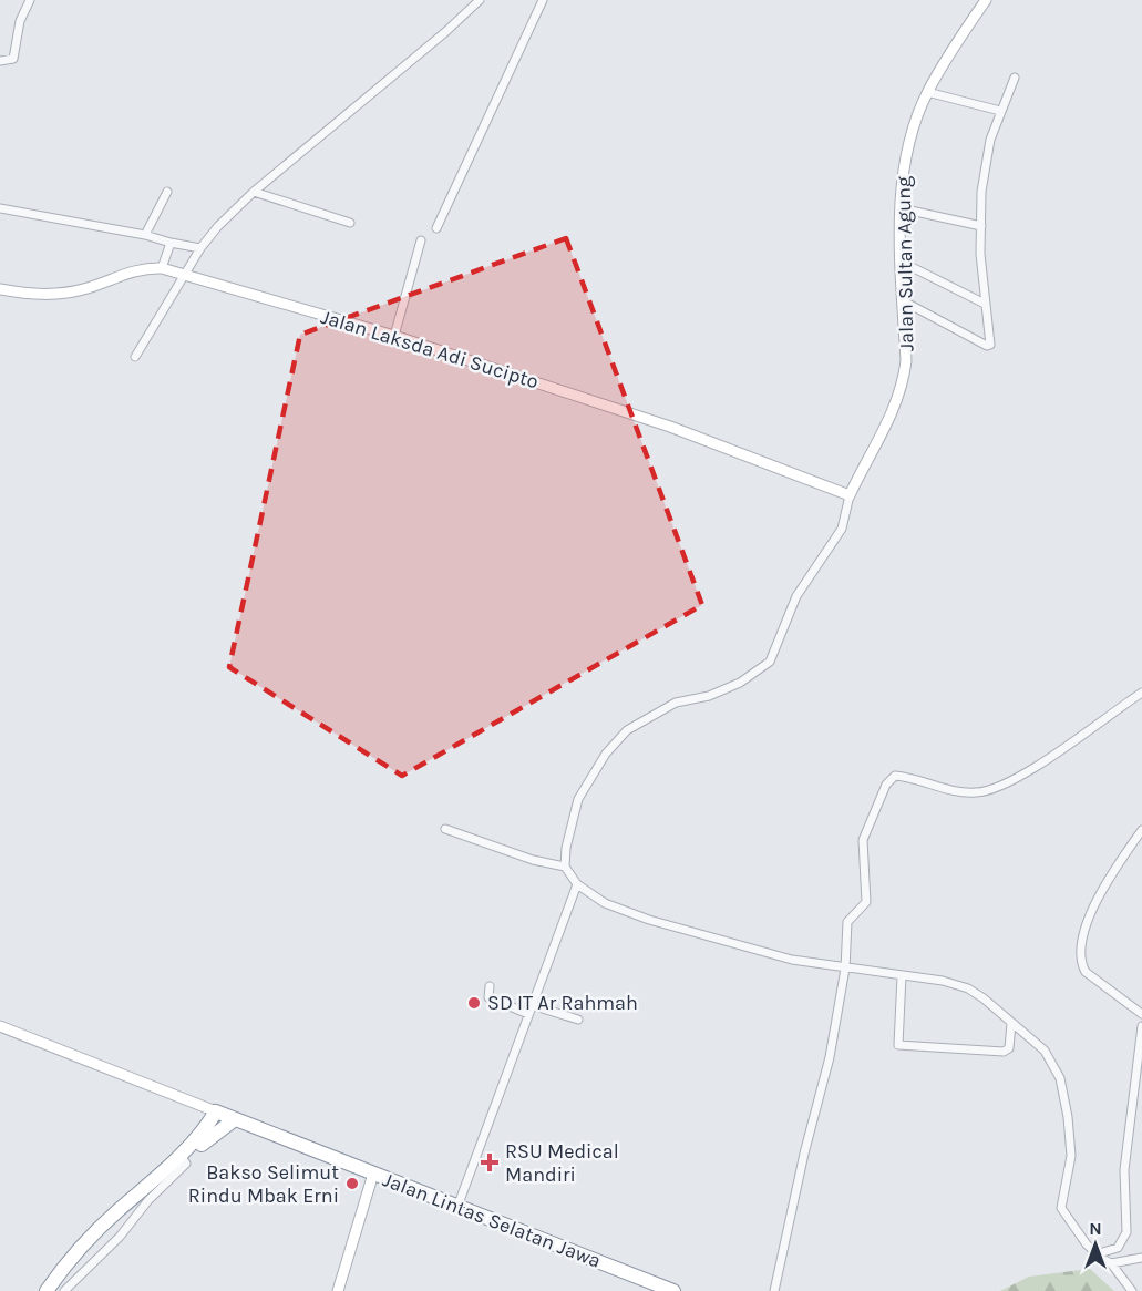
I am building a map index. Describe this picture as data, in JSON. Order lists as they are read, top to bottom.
{
  "streets": {
    "highway": ["Jalan Lintas Selatan Jawa"],
    "street": ["Jalan Sultan Agung", "Jalan Laksda Adi Sucipto"]
  },
  "crossings": [
    ["Jalan Sultan Agung", "Jalan Laksda Adi Sucipto"]
  ],
  "places": {
    "other": ["SD IT Ar Rahmah", "Bakso Selimut Rindu Mbak Erni"],
    "health": ["RSU Medical Mandiri"]
  },
  "north": "top"
}
